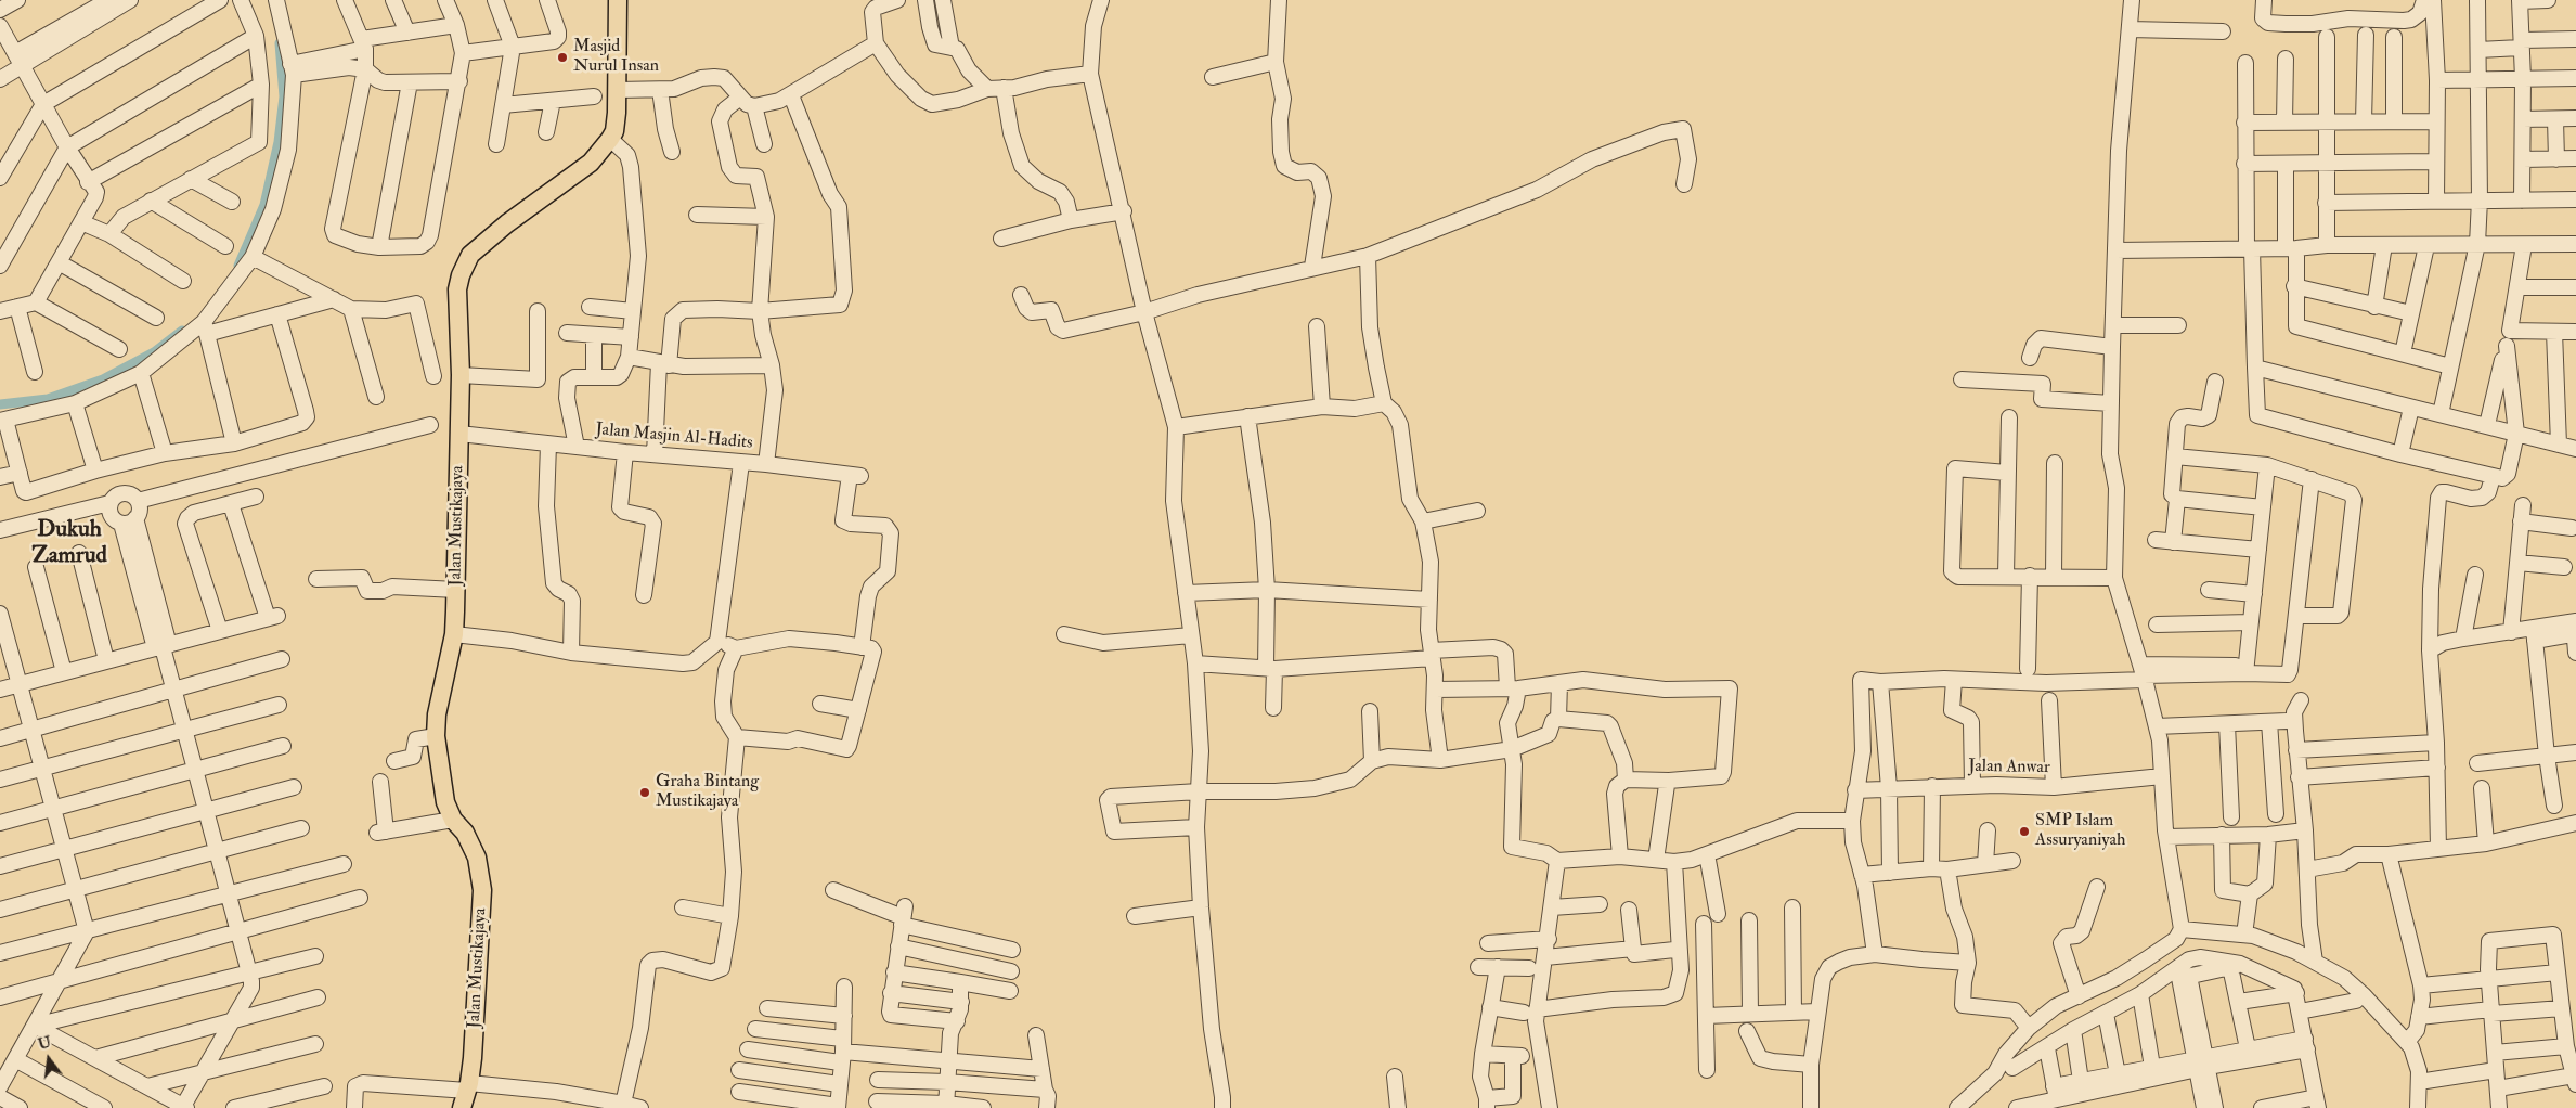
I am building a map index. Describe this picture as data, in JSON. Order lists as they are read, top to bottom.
{
  "streets": {
    "main road": ["Jalan Mustikajaya"],
    "street": ["Jalan Masjin Al-Hadits", "Jalan Anwar"]
  },
  "crossings": [
    ["Jalan Masjin Al-Hadits", "Jalan Mustikajaya"]
  ],
  "districts": ["Dukuh Zamrud"],
  "places": ["Masjid Nurul Insan", "Graha Bintang Mustikajaya", "SMP Islam Assuryaniyah"],
  "north": "top"
}
